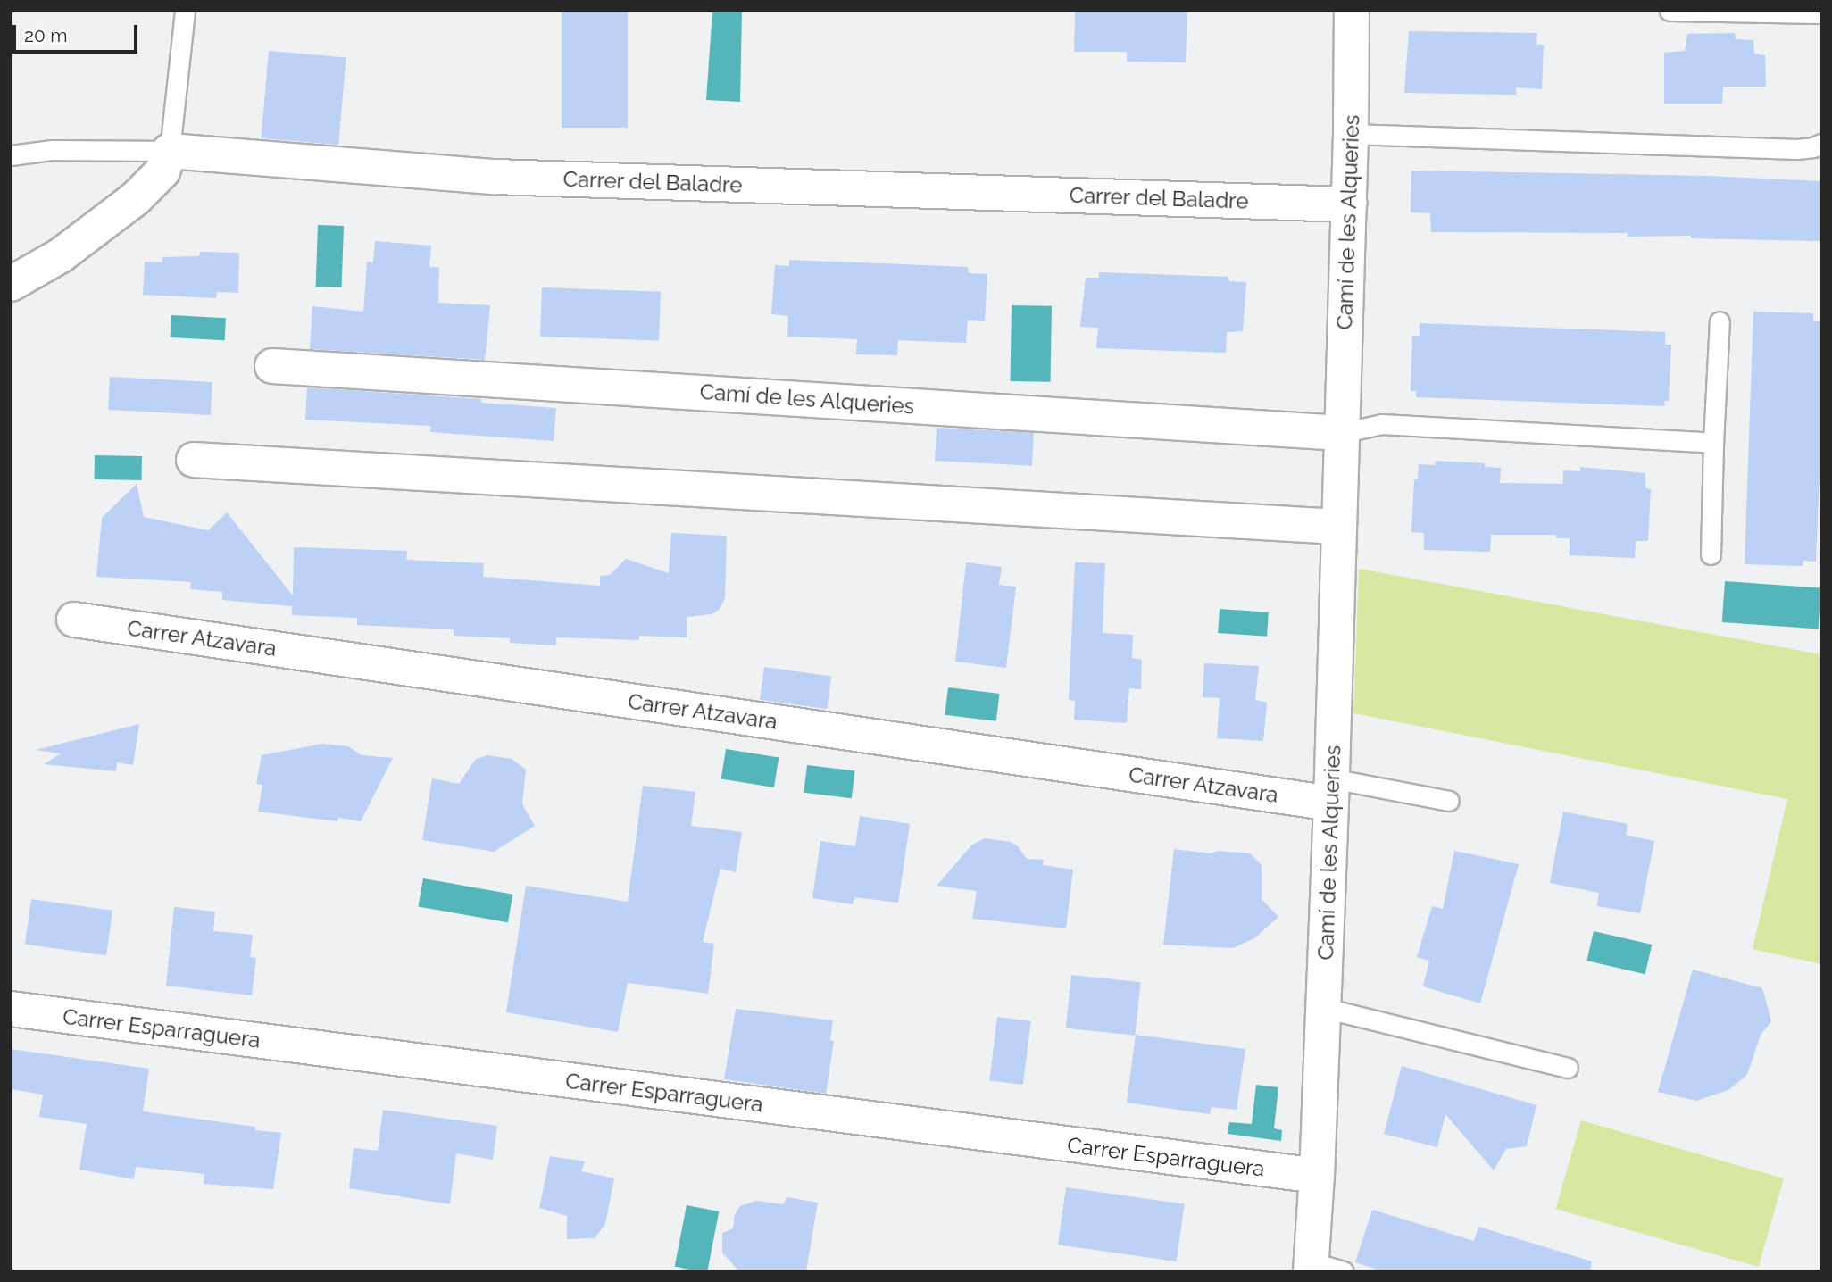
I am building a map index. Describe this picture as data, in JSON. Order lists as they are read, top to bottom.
{
  "streets": {
    "street": [
      "Carrer del Baladre",
      "Camí de les Alqueries",
      "Carrer Atzavara",
      "Carrer Esparraguera"
    ]
  },
  "crossings": [
    ["Carrer del Baladre", "Camí de les Alqueries"],
    ["Camí de les Alqueries", "Carrer Atzavara"],
    ["Camí de les Alqueries", "Carrer Esparraguera"]
  ],
  "scale_bar": "20 m"
}
